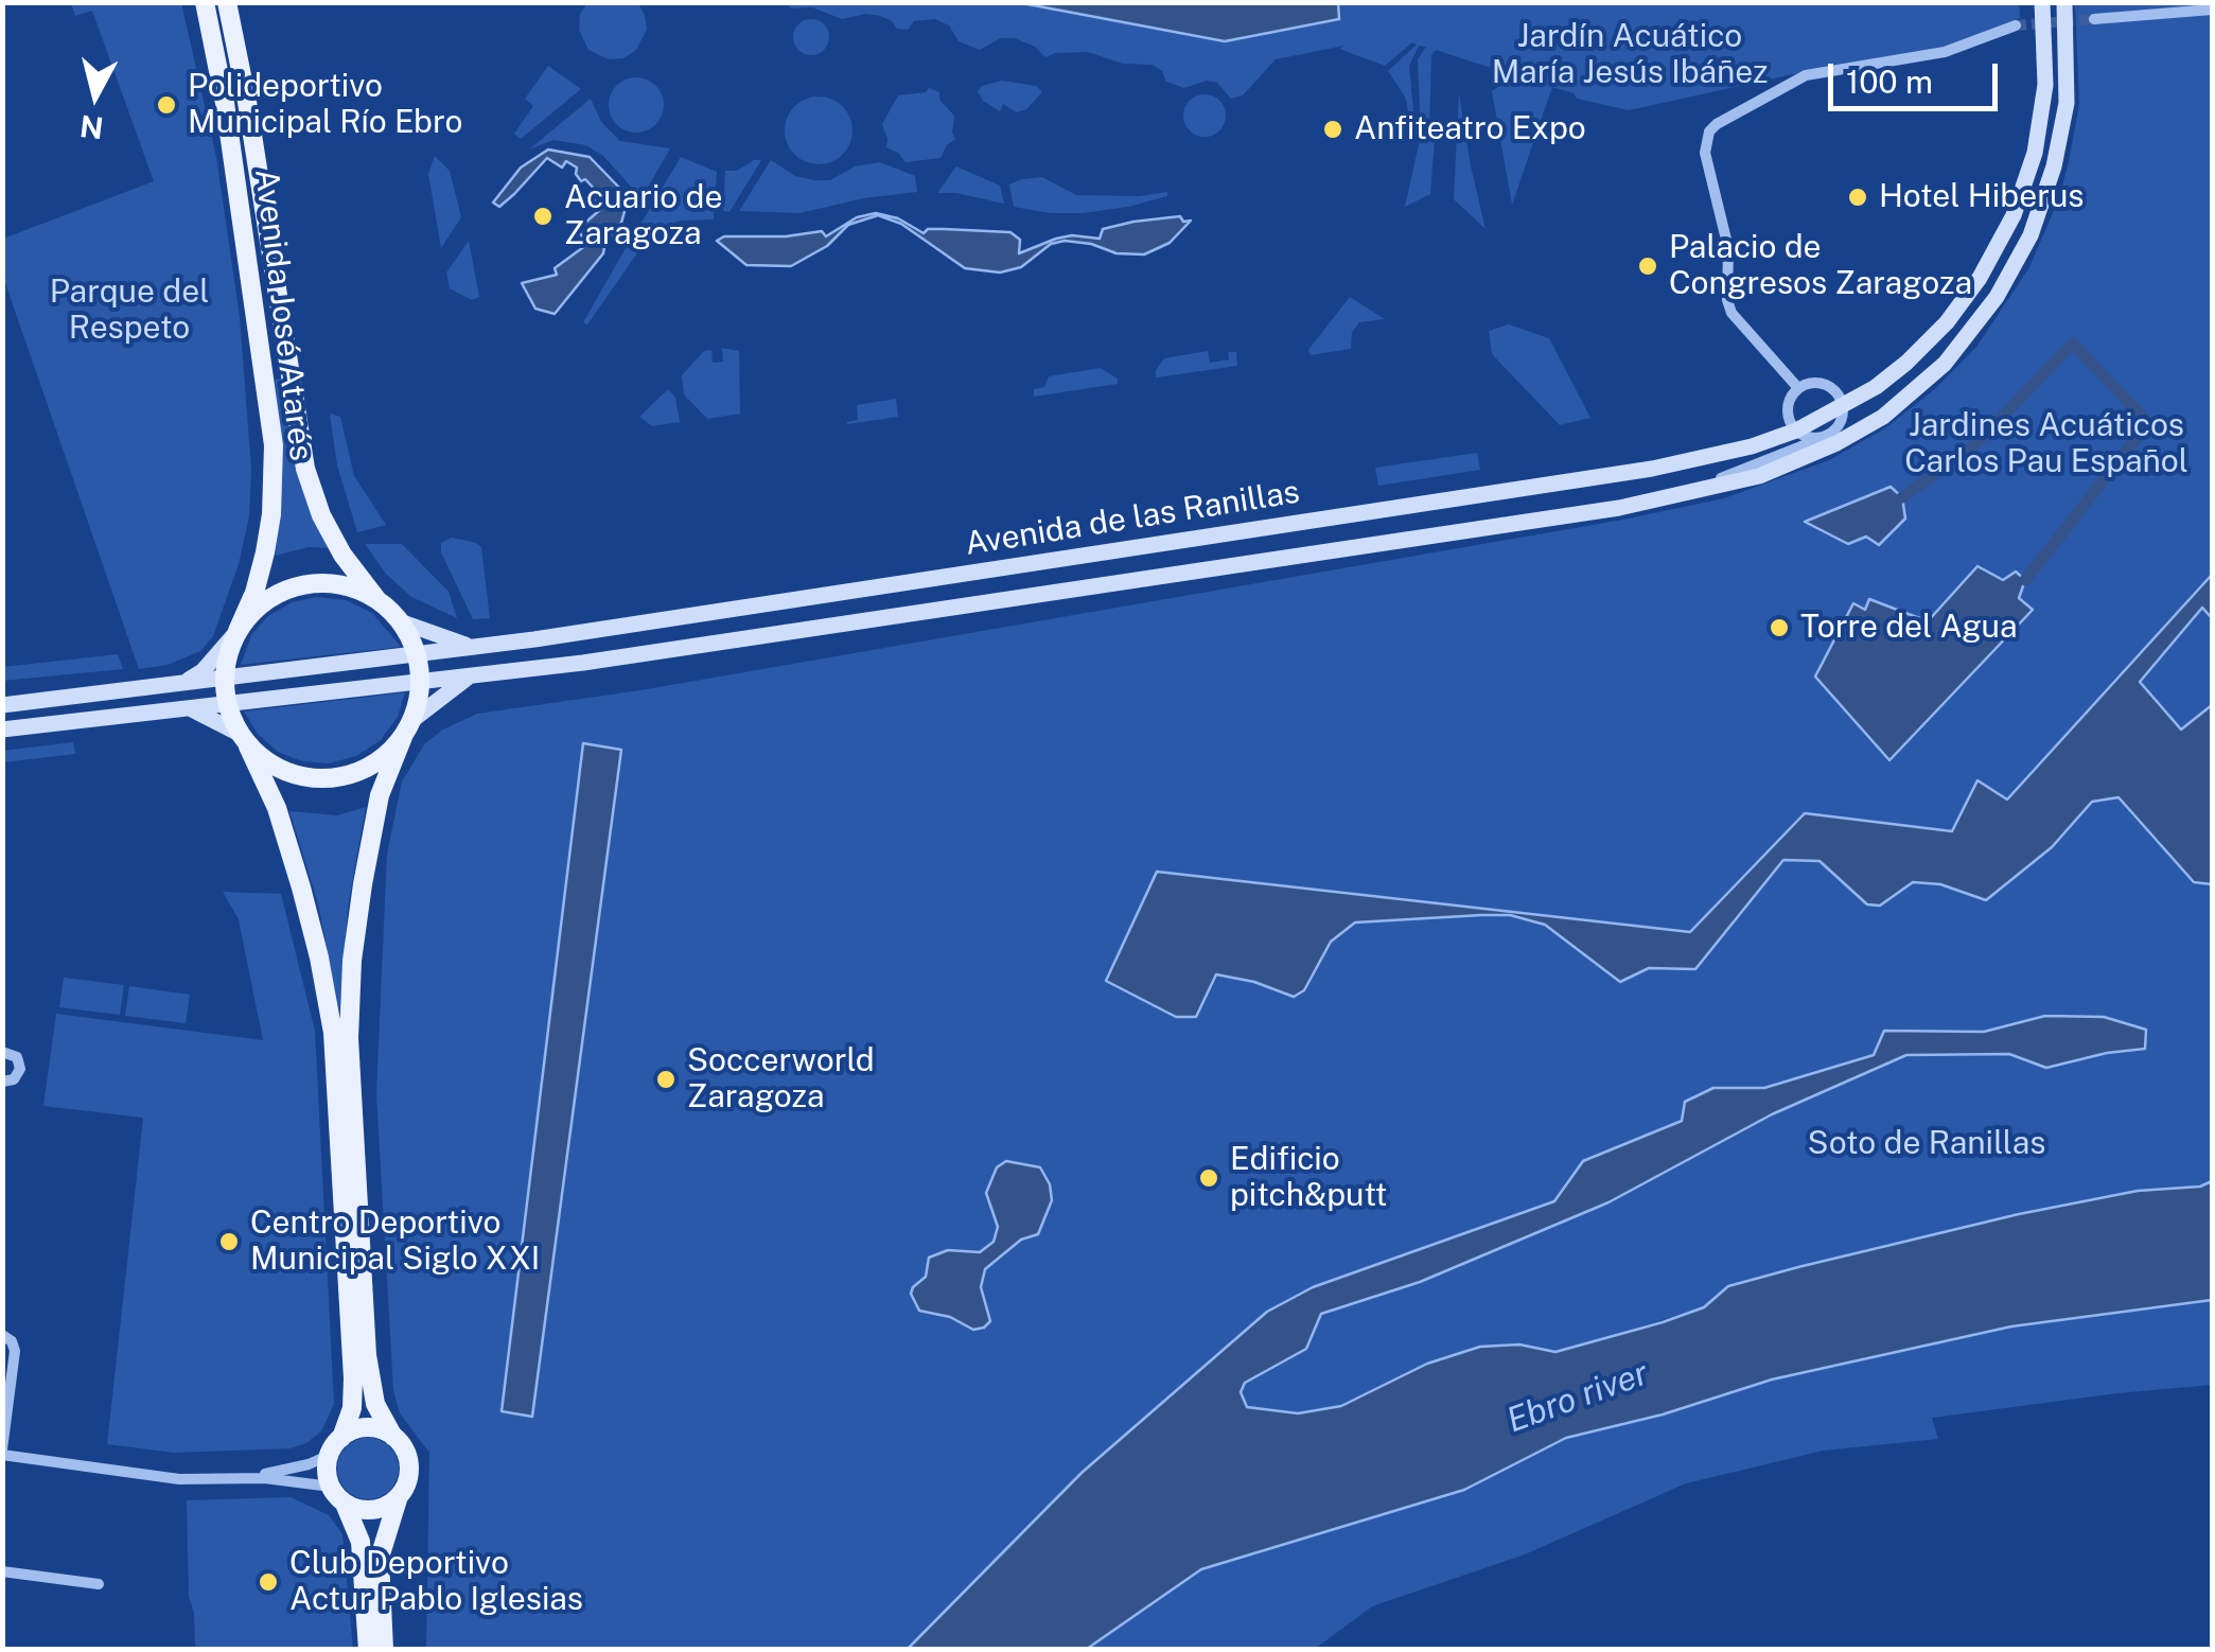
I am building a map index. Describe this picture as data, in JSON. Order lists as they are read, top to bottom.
{
  "streets": {
    "main road": ["Avenida José Atarés", "Avenida de las Ranillas"]
  },
  "crossings": [
    ["Avenida José Atarés", "Avenida de las Ranillas"]
  ],
  "water": ["Ebro river"],
  "parks": [
    "Jardín Acuático María Jesús Ibáñez",
    "Parque del Respeto",
    "Jardines Acuáticos Carlos Pau Español",
    "Soto de Ranillas"
  ],
  "places": [
    "Polideportivo Municipal Río Ebro",
    "Anfiteatro Expo",
    "Hotel Hiberus",
    "Acuario de Zaragoza",
    "Palacio de Congresos Zaragoza",
    "Torre del Agua",
    "Soccerworld Zaragoza",
    "Edificio pitch&putt",
    "Centro Deportivo Municipal Siglo XXI",
    "Club Deportivo Actur Pablo Iglesias"
  ],
  "scale_bar": "100 m",
  "north": "bottom"
}
